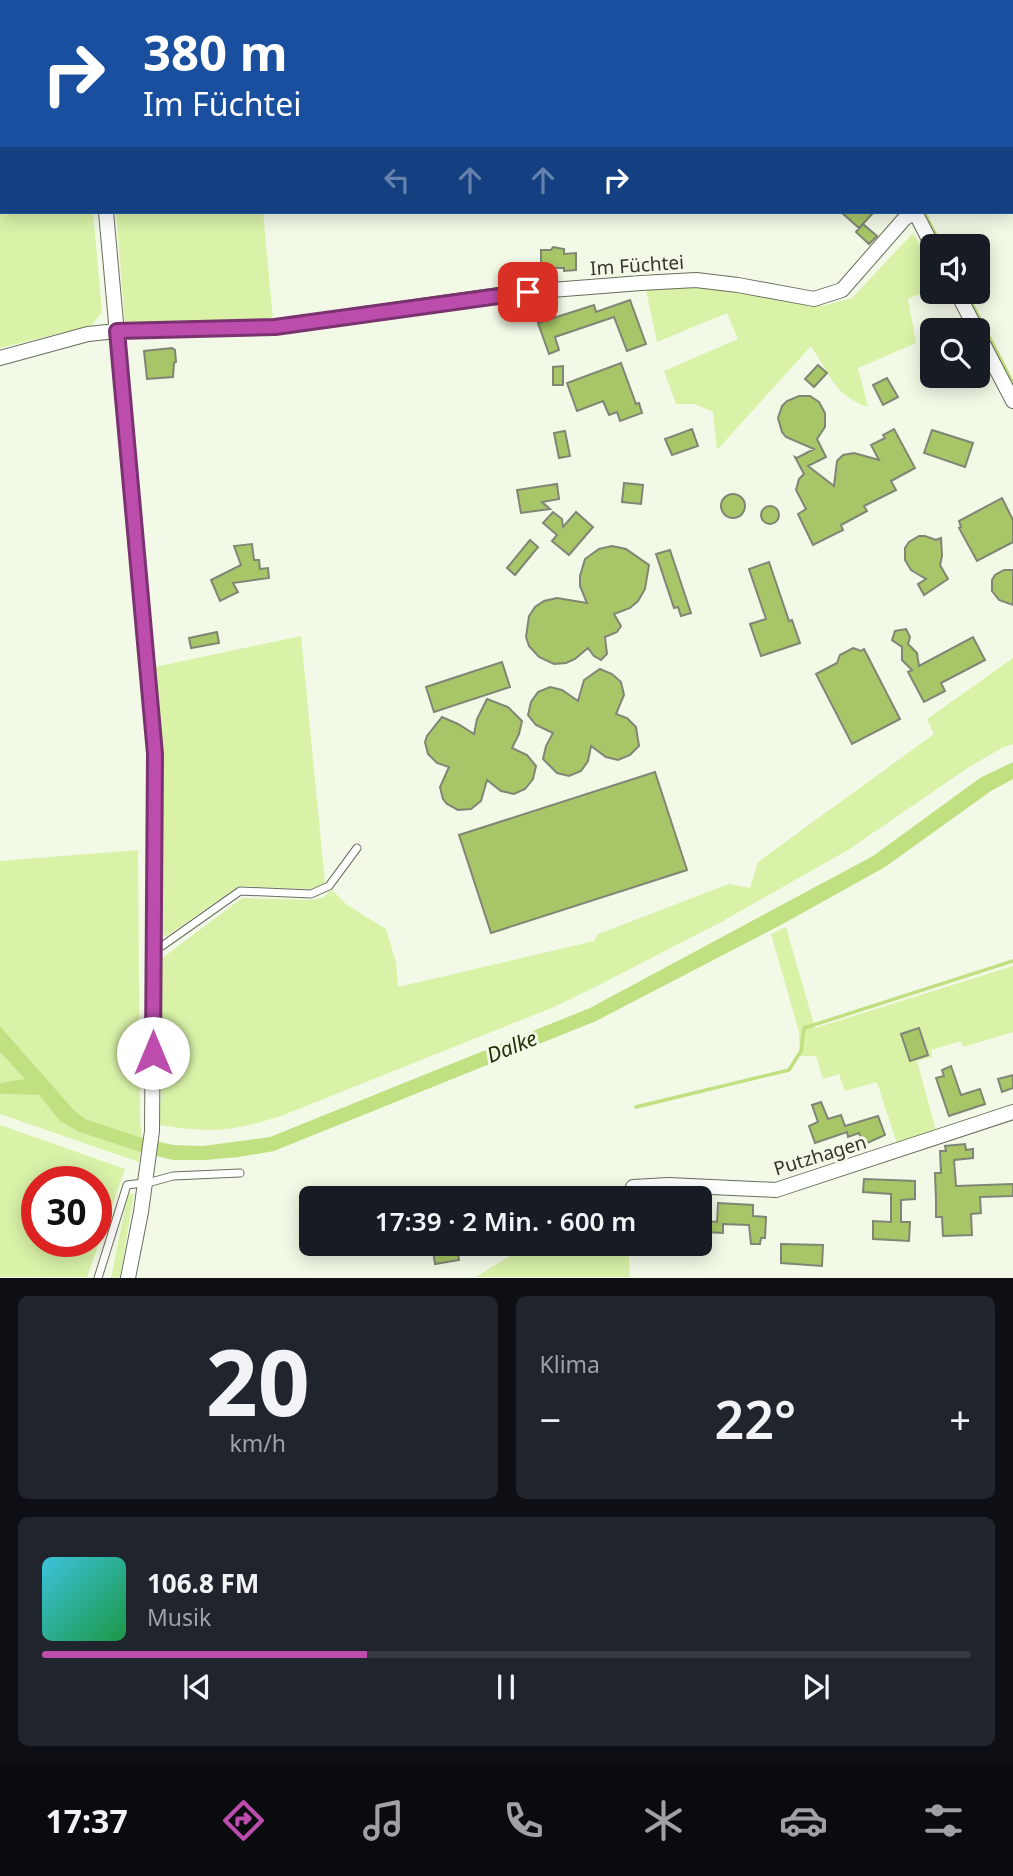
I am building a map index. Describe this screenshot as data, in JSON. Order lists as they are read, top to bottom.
{
  "streets": {
    "street": ["Im Füchtei", "Putzhagen"]
  },
  "water": ["Dalke"],
  "page": {
    "turn": ["380 m", "Im Füchtei"],
    "limit": "30",
    "trip": "17:39 · 2 Min. · 600 m",
    "tile": [
      ["20", "km/h"],
      "Klima"
    ],
    "heat": ["−", "22°", "+"],
    "song": ["106.8 FM", "Musik"],
    "tabs": "17:37"
  }
}
